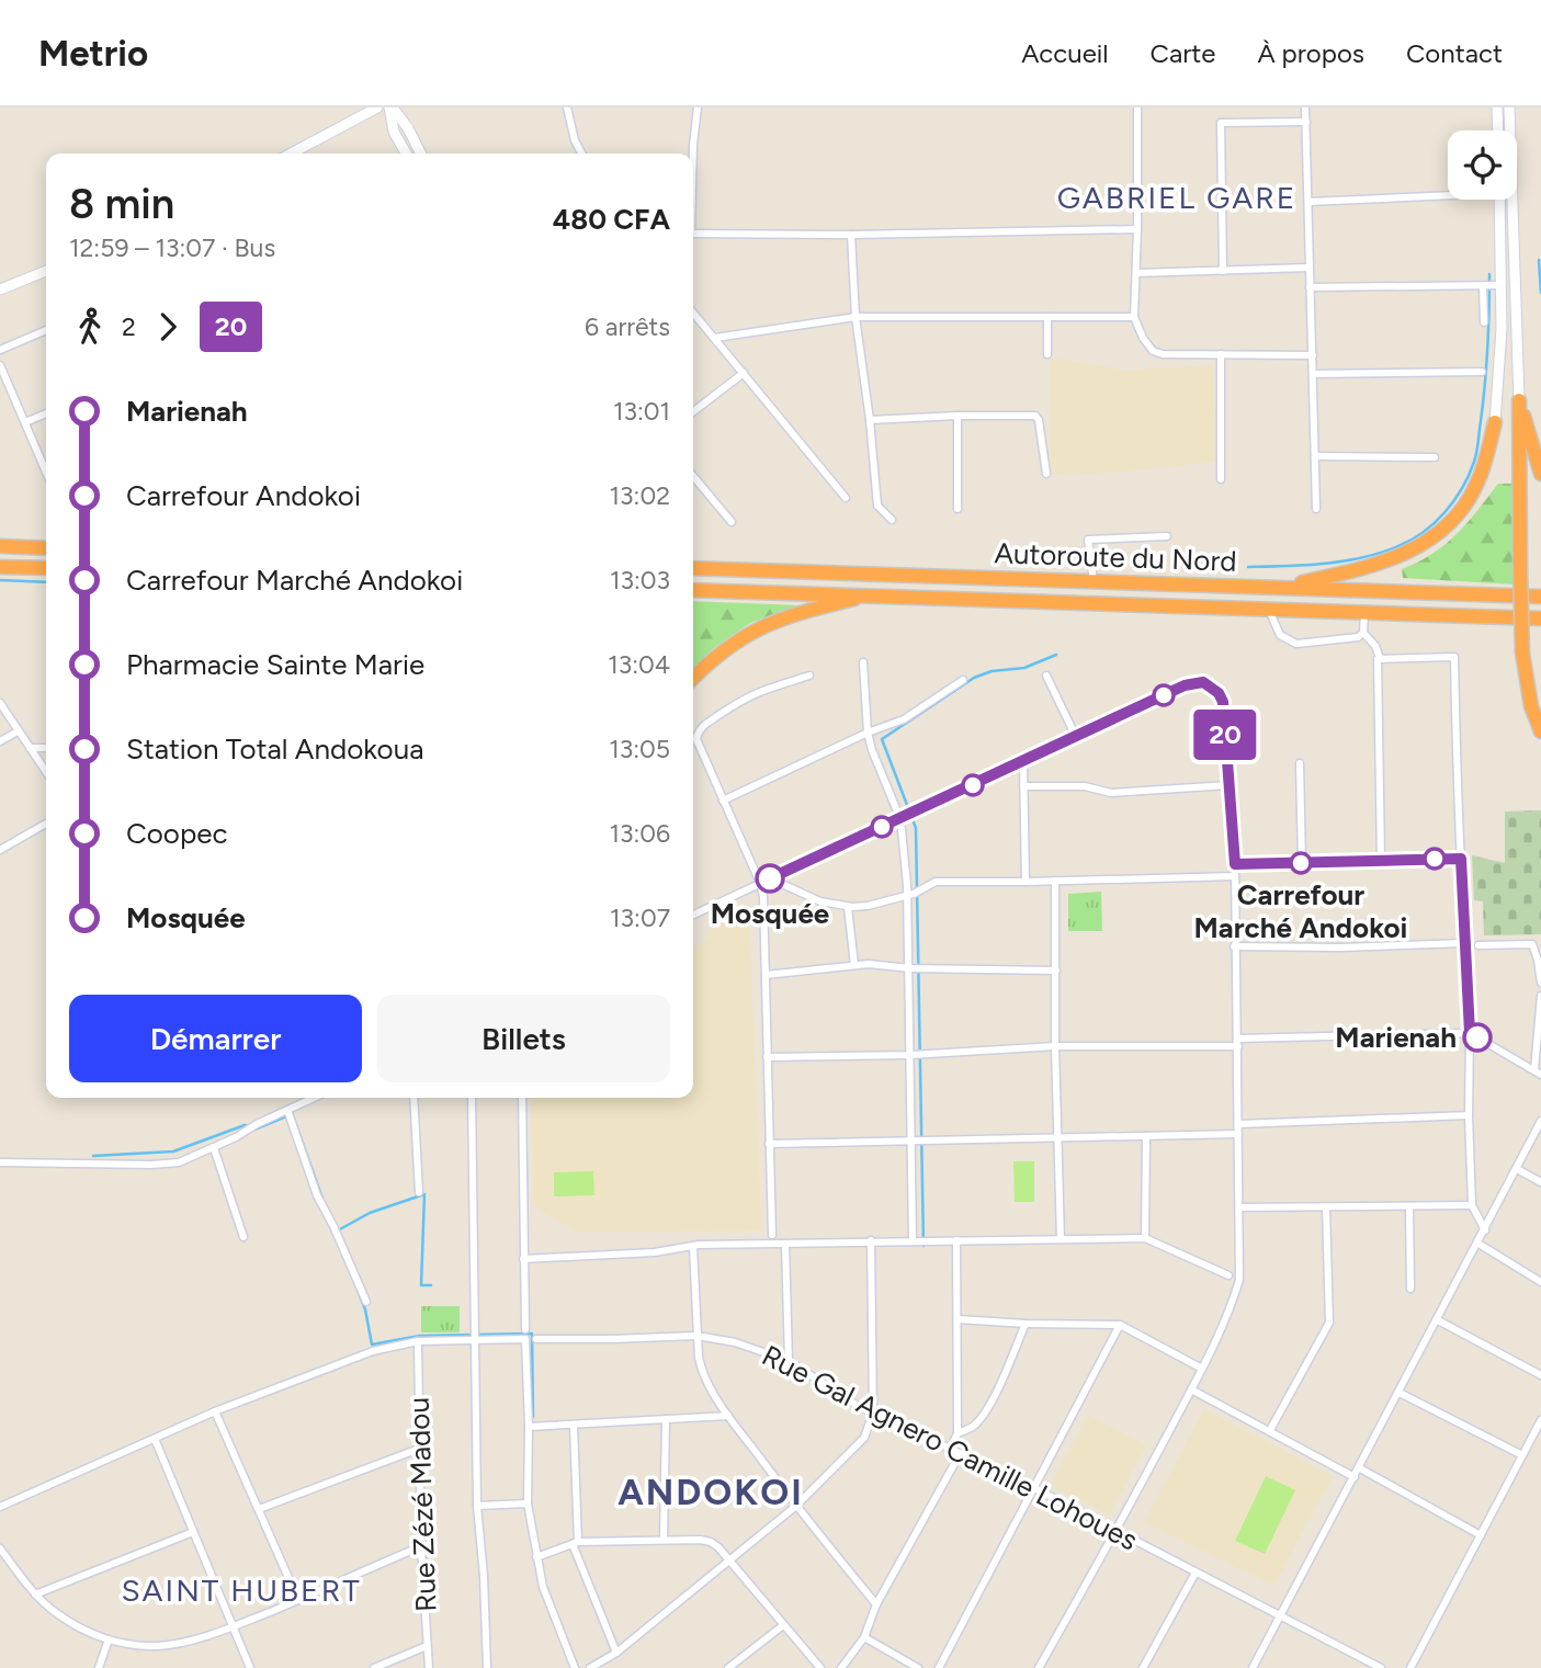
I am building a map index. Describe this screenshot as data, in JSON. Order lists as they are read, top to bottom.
{
  "streets": {
    "highway": ["Autoroute du Nord"],
    "street": ["Rue Gal Agnero Camille Lohoues", "Rue Zézé Madou"]
  },
  "districts": ["GABRIEL GARE", "ANDOKOI", "SAINT HUBERT"],
  "places": ["Carrefour Marché Andokoi", "Mosquée", "Marienah"],
  "lines": ["bus line 20"],
  "page": {
    "header": "Metrio",
    "nav": [
      "Accueil",
      "Carte",
      "À propos",
      "Contact"
    ],
    "on_map": "20",
    "heading": ["8 min", "12:59 – 13:07 · Bus", "480 CFA"],
    "legs": ["2", "20", "6 arrêts"],
    "list": [
      {
        "name": "Marienah",
        "value": "13:01"
      },
      {
        "name": "Carrefour Andokoi",
        "value": "13:02"
      },
      {
        "name": "Carrefour Marché Andokoi",
        "value": "13:03"
      },
      {
        "name": "Pharmacie Sainte Marie",
        "value": "13:04"
      },
      {
        "name": "Station Total Andokoua",
        "value": "13:05"
      },
      {
        "name": "Coopec",
        "value": "13:06"
      },
      {
        "name": "Mosquée",
        "value": "13:07"
      }
    ],
    "buttons": ["Démarrer", "Billets"]
  }
}
